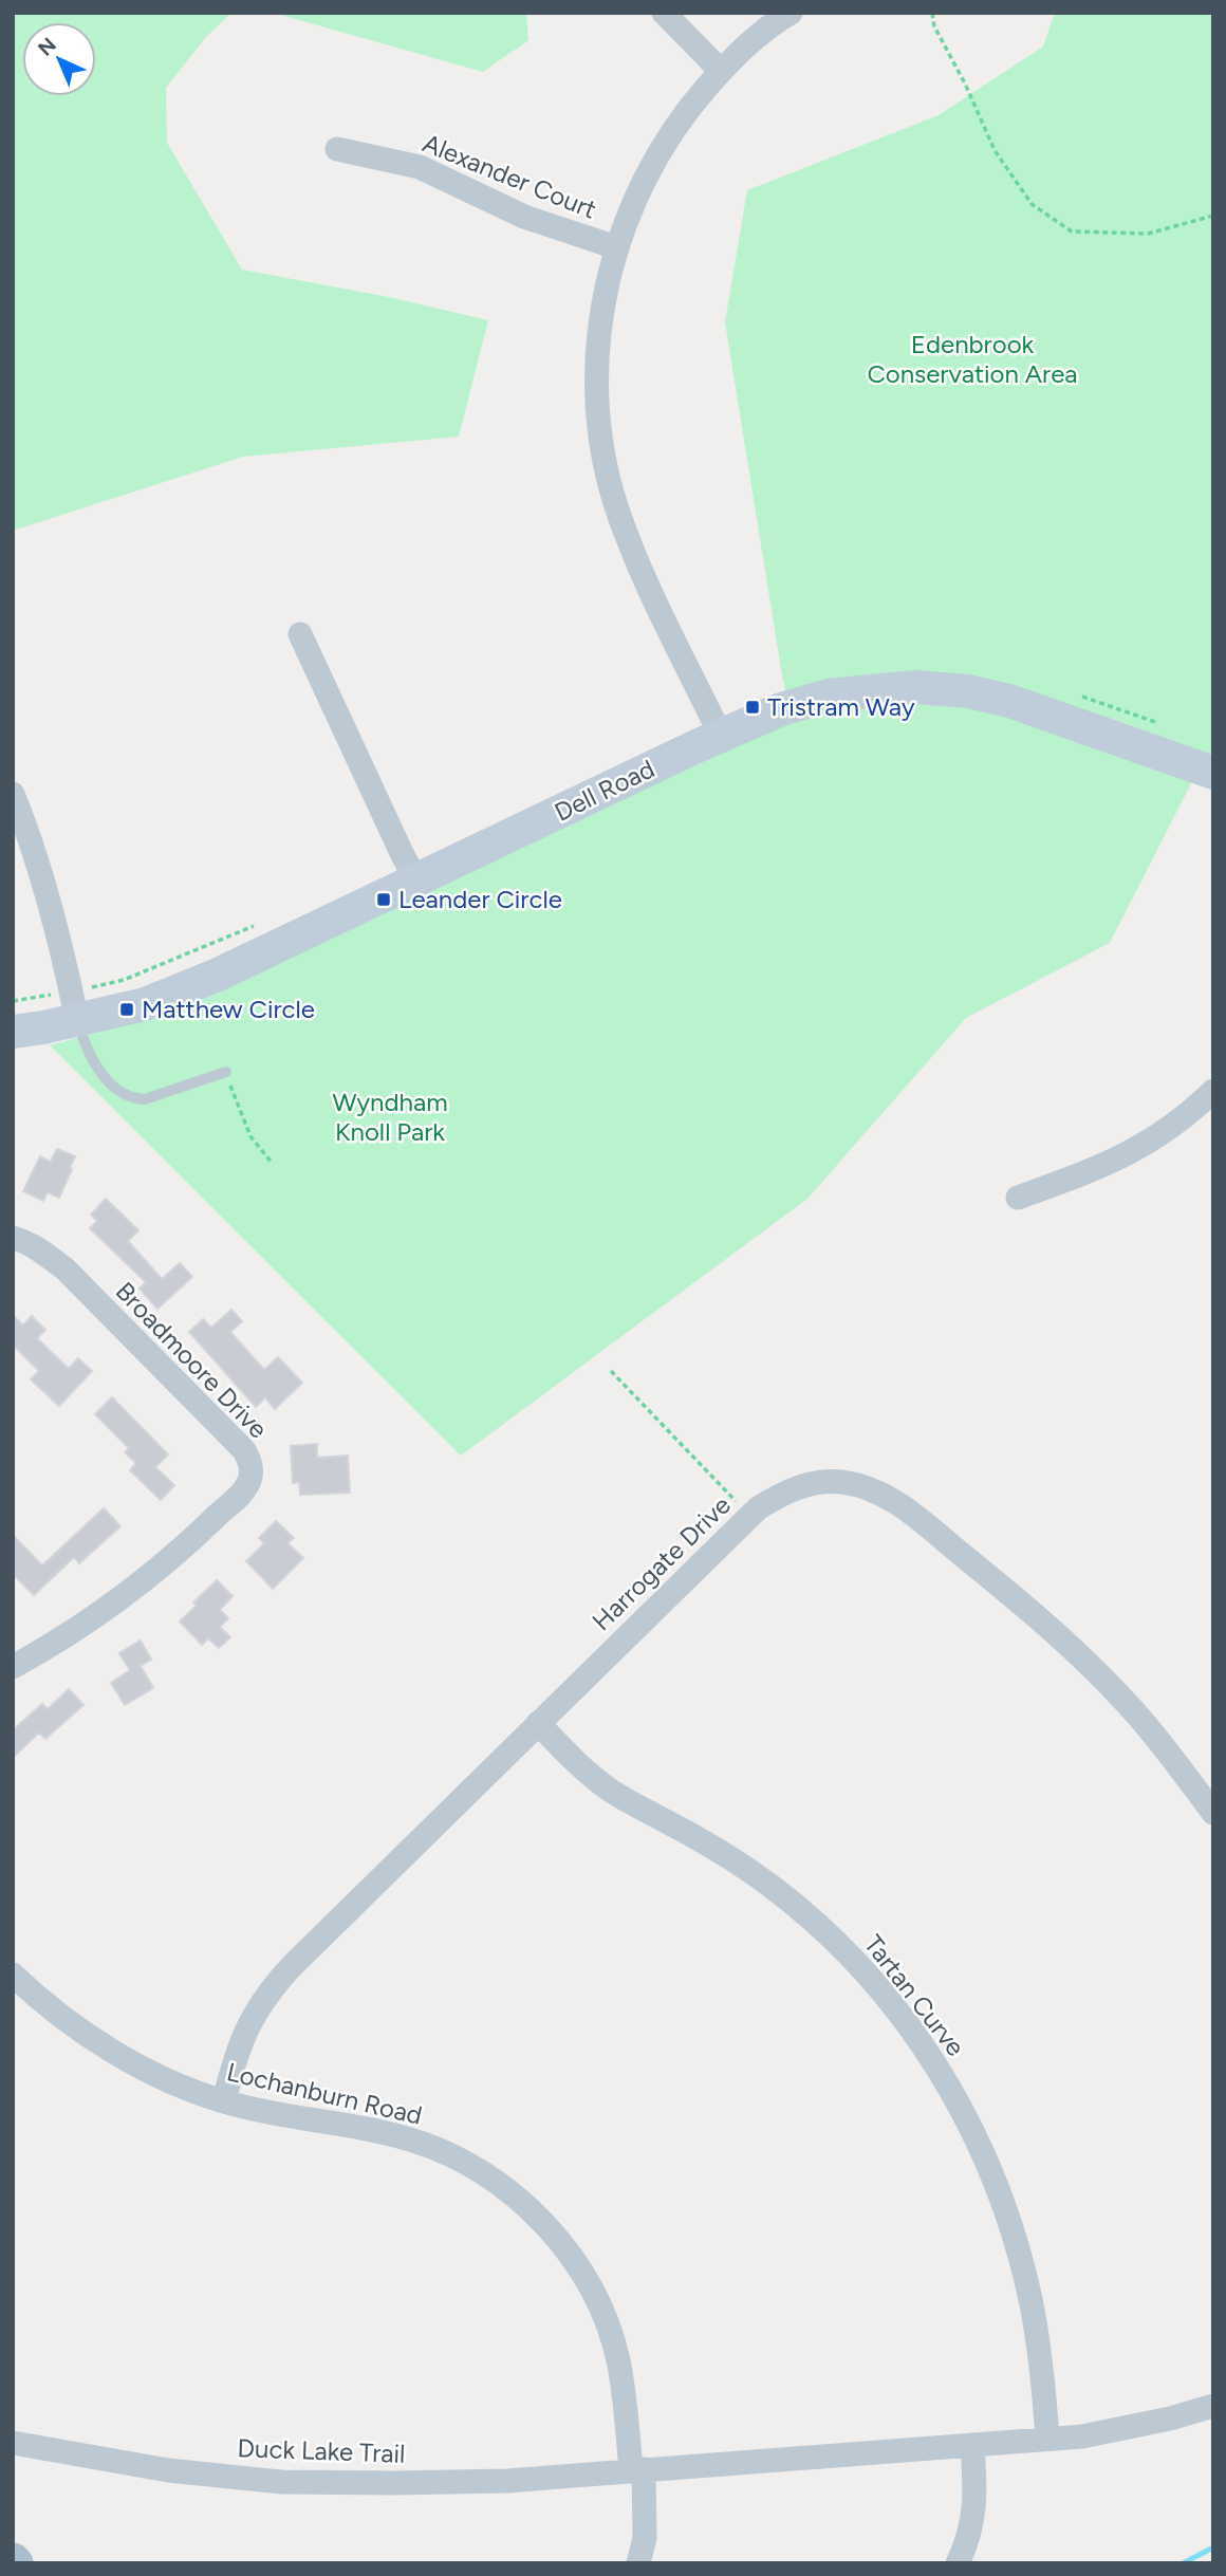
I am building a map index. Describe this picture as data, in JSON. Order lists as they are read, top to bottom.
{
  "streets": {
    "street": [
      "Alexander Court",
      "Dell Road",
      "Broadmoore Drive",
      "Harrogate Drive",
      "Tartan Curve",
      "Lochanburn Road",
      "Duck Lake Trail"
    ]
  },
  "crossings": [
    ["Harrogate Drive", "Tartan Curve"],
    ["Harrogate Drive", "Lochanburn Road"],
    ["Tartan Curve", "Duck Lake Trail"],
    ["Lochanburn Road", "Duck Lake Trail"]
  ],
  "parks": ["Edenbrook Conservation Area", "Wyndham Knoll Park"],
  "places": {
    "transit": ["Tristram Way", "Leander Circle", "Matthew Circle"]
  },
  "north": "top left"
}
